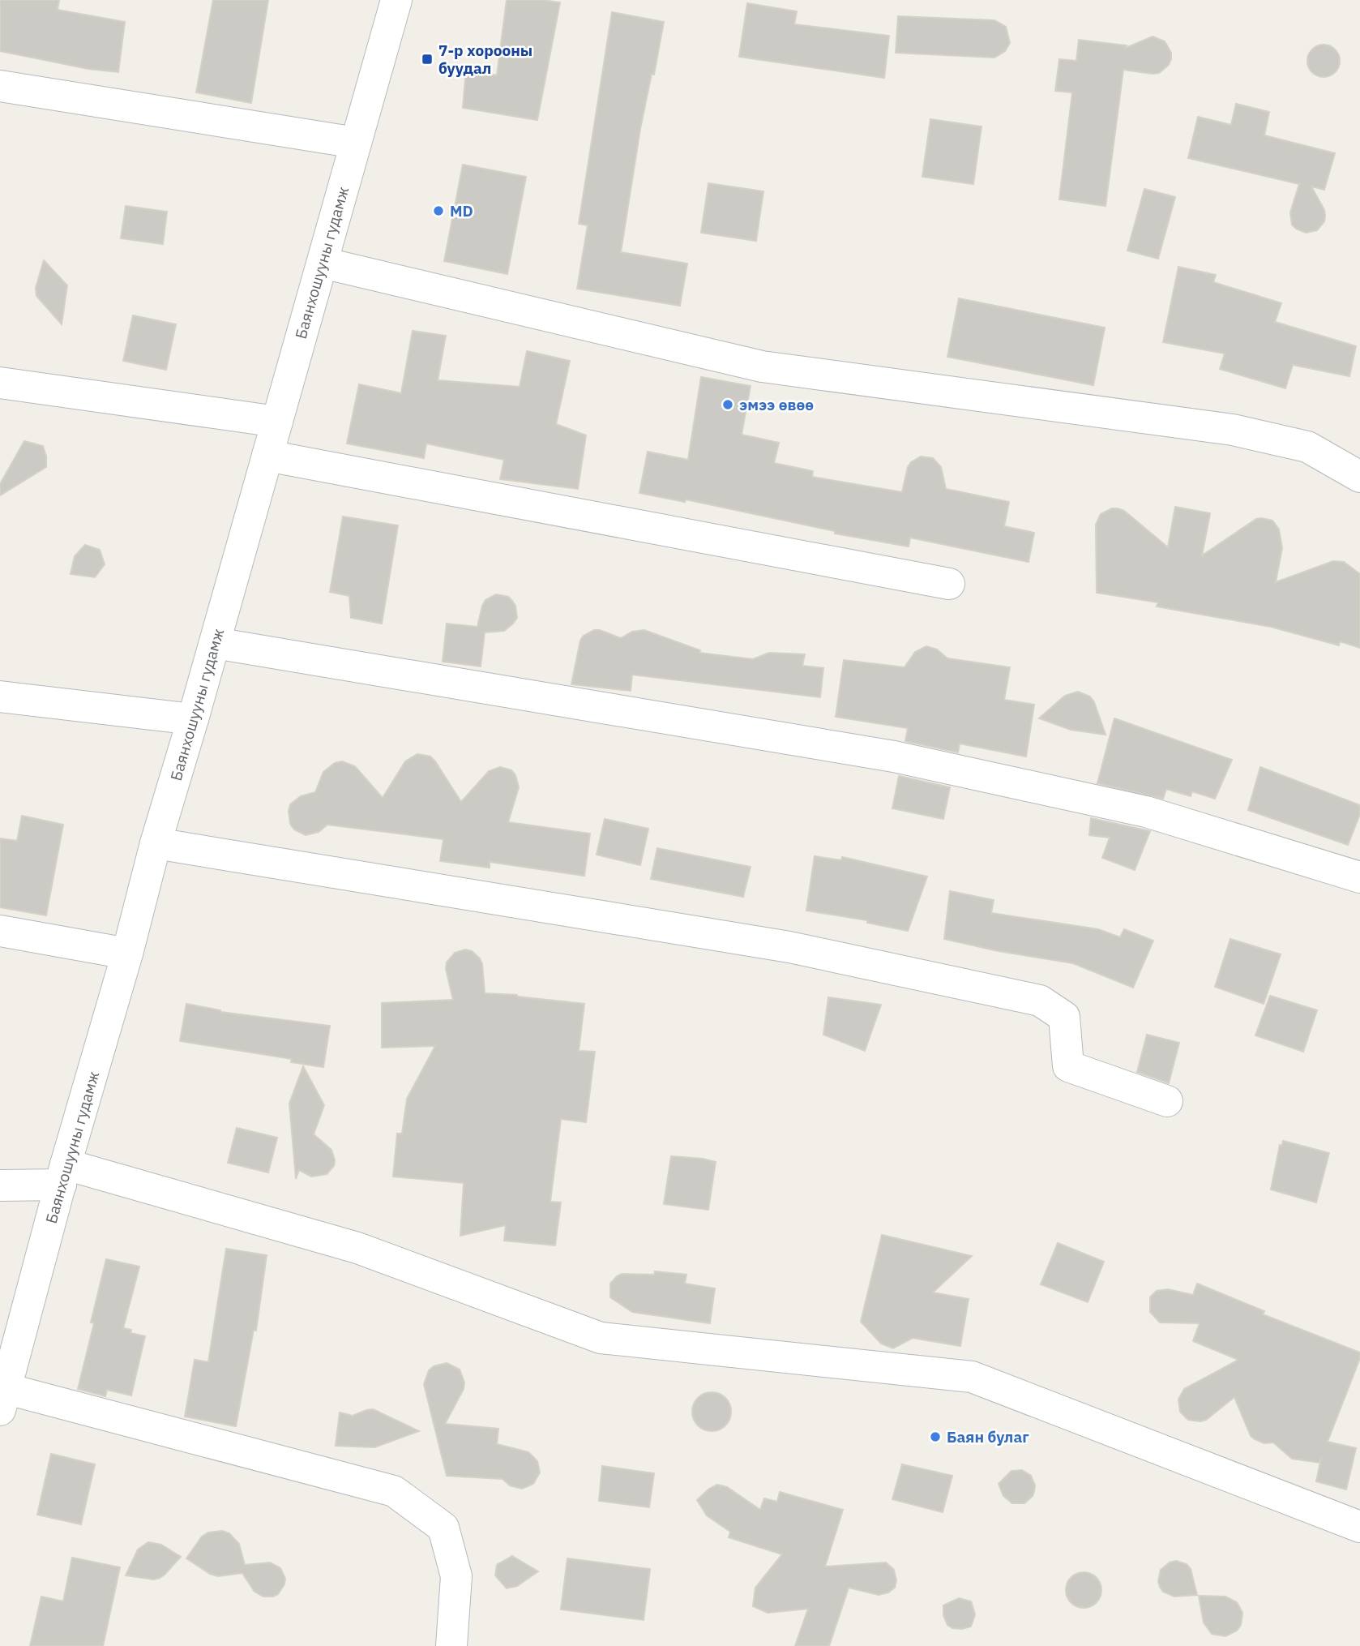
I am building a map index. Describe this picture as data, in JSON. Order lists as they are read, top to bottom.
{
  "streets": {
    "street": ["Баянхошууны гудамж"]
  },
  "places": {
    "transit": ["7-р хорооны буудал"],
    "other": ["MD", "эмээ өвөө", "Баян булаг"]
  }
}
